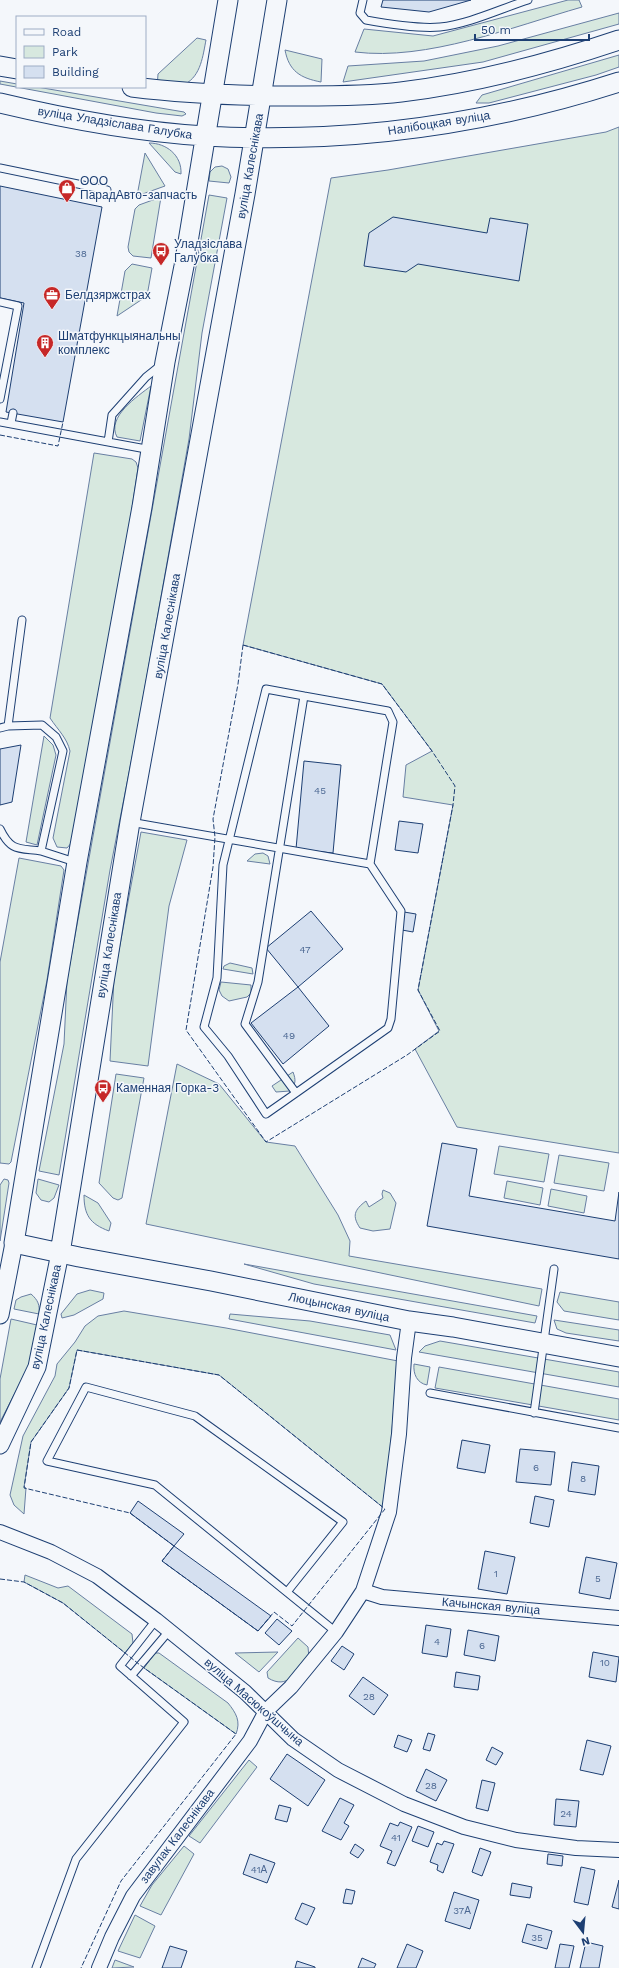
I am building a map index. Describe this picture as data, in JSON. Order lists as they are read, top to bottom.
{
  "streets": {
    "main road": [
      "вуліца Уладзіслава Галубка",
      "Налібоцкая вуліца",
      "вуліца Калеснікава",
      "Люцынская вуліца"
    ],
    "street": ["Качынская вуліца", "вуліца Масюкоўшчына", "завулак Калеснікава"]
  },
  "crossings": [
    ["вуліца Уладзіслава Галубка", "Налібоцкая вуліца"],
    ["вуліца Уладзіслава Галубка", "вуліца Калеснікава"],
    ["Налібоцкая вуліца", "вуліца Калеснікава"],
    ["вуліца Калеснікава", "Люцынская вуліца"],
    ["Люцынская вуліца", "завулак Калеснікава"],
    ["Качынская вуліца", "завулак Калеснікава"],
    ["вуліца Масюкоўшчына", "завулак Калеснікава"]
  ],
  "places": {
    "shop": ["ООО ПарадАвто-запчасть"],
    "bus stop": ["Уладзіслава Галубка", "Каменная Горка-3"],
    "office": ["Белдзяржстрах"],
    "building": ["Шматфункцыянальны комплекс"]
  },
  "house_numbers": [
    "38",
    "45",
    "47",
    "49",
    "6",
    "8",
    "1",
    "5",
    "4",
    "6",
    "10",
    "28",
    "28",
    "24",
    "41",
    "41А",
    "37А",
    "35"
  ],
  "legend": ["Road", "Park", "Building"],
  "scale_bar": "50 m",
  "north": "bottom"
}
